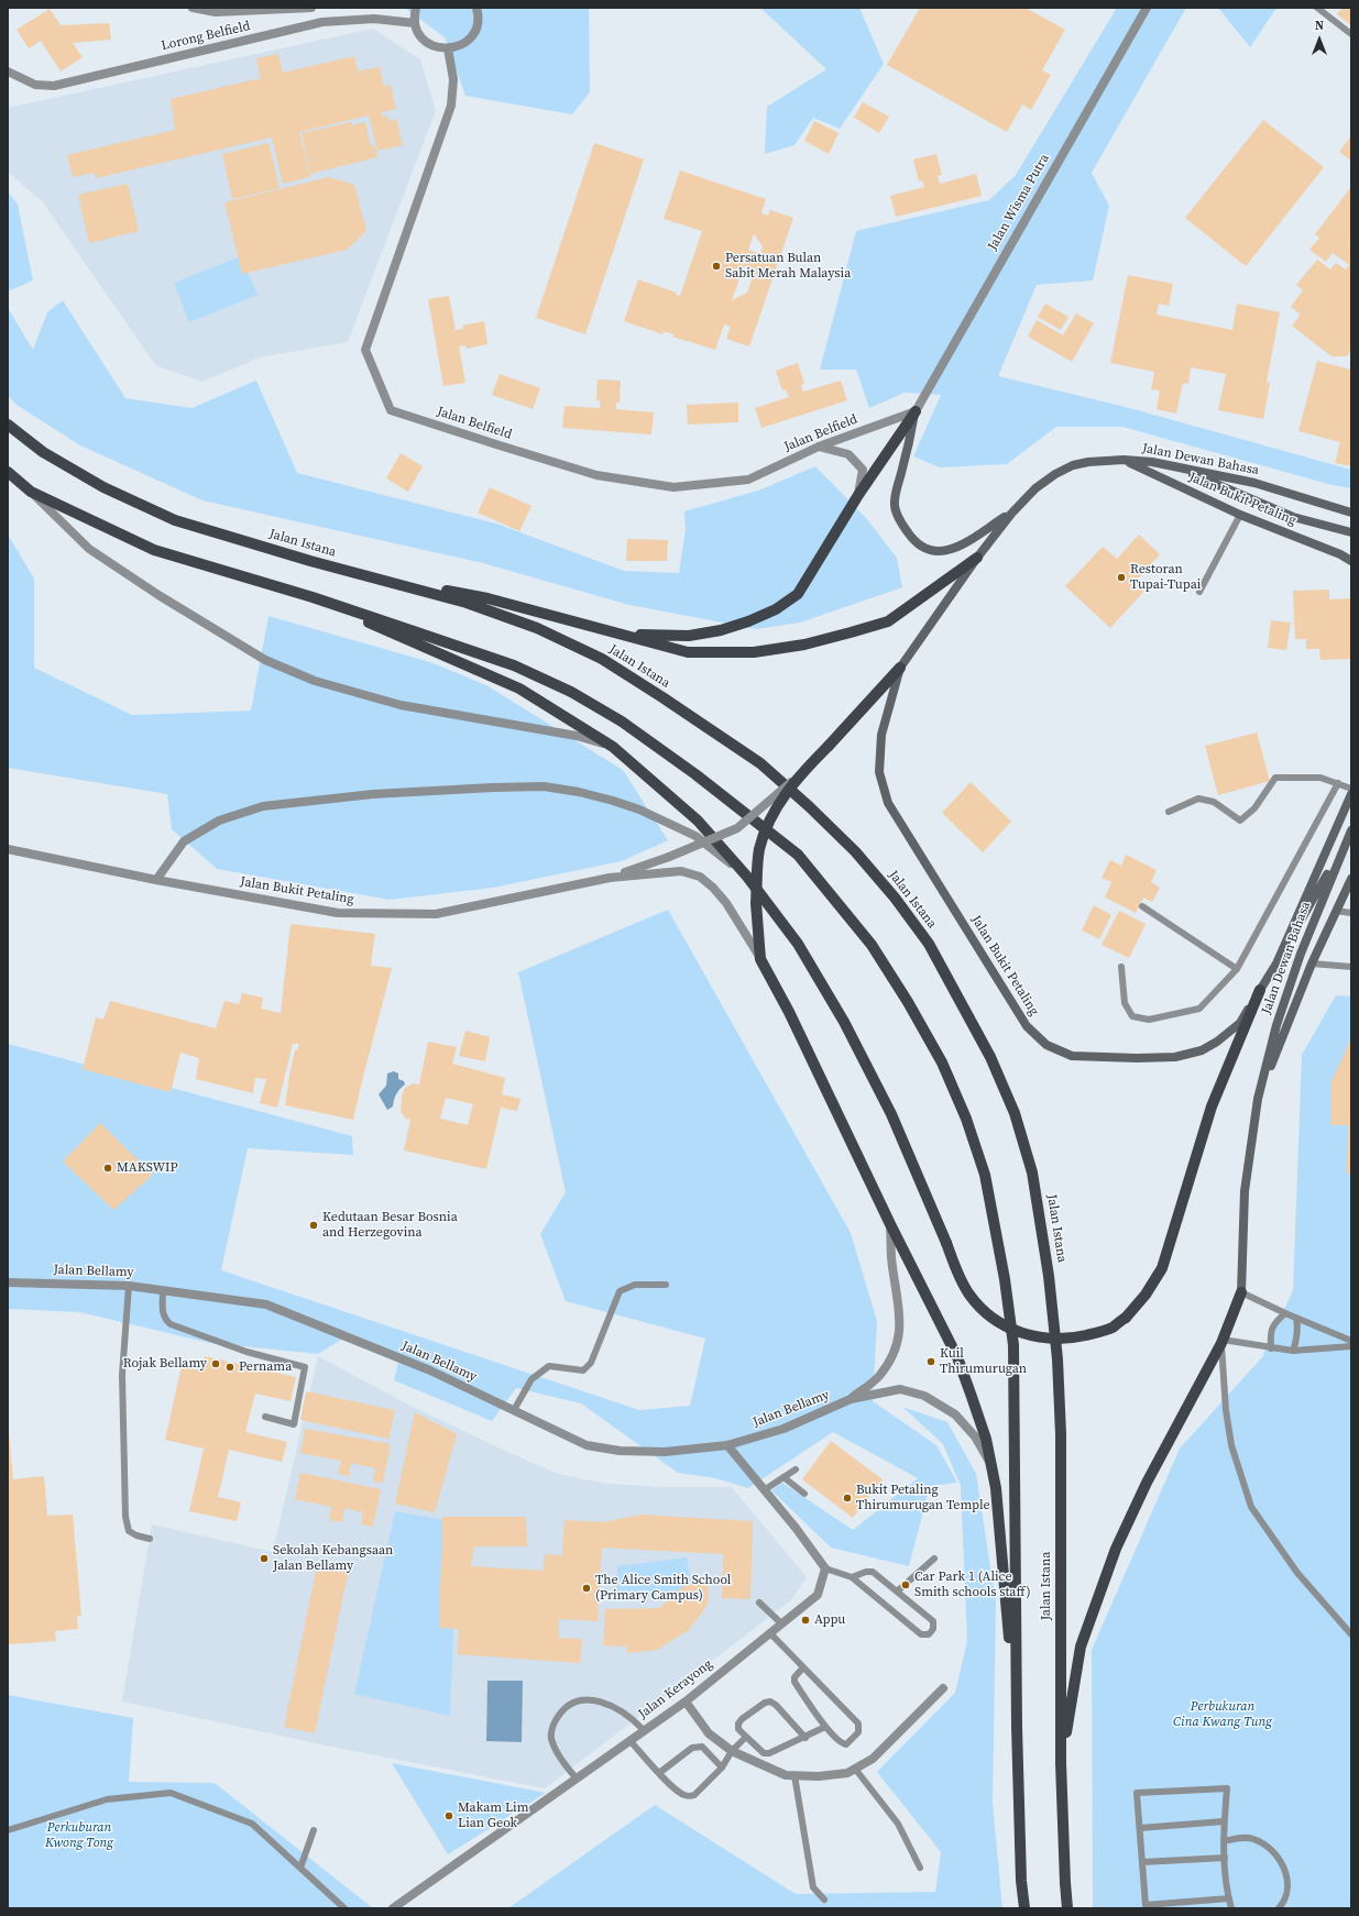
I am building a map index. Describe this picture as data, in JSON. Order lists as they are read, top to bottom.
{
  "streets": {
    "main road": ["Jalan Dewan Bahasa", "Jalan Bukit Petaling", "Jalan Istana"],
    "street": [
      "Lorong Belfield",
      "Jalan Wisma Putra",
      "Jalan Belfield",
      "Jalan Bellamy",
      "Jalan Kerayong"
    ]
  },
  "crossings": [
    ["Jalan Wisma Putra", "Jalan Belfield"],
    ["Jalan Dewan Bahasa", "Jalan Bukit Petaling"]
  ],
  "parks": ["Perbukuran Cina Kwang Tung", "Perkuburan Kwong Tong"],
  "places": [
    "Persatuan Bulan Sabit Merah Malaysia",
    "Restoran Tupai-Tupai",
    "MAKSWIP",
    "Kedutaan Besar Bosnia and Herzegovina",
    "Kuil Thirumurugan",
    "Rojak Bellamy",
    "Pernama",
    "Bukit Petaling Thirumurugan Temple",
    "Sekolah Kebangsaan Jalan Bellamy",
    "Car Park 1 (Alice Smith schools staff)",
    "The Alice Smith School (Primary Campus)",
    "Appu",
    "Makam Lim Lian Geok"
  ],
  "north": "top"
}
